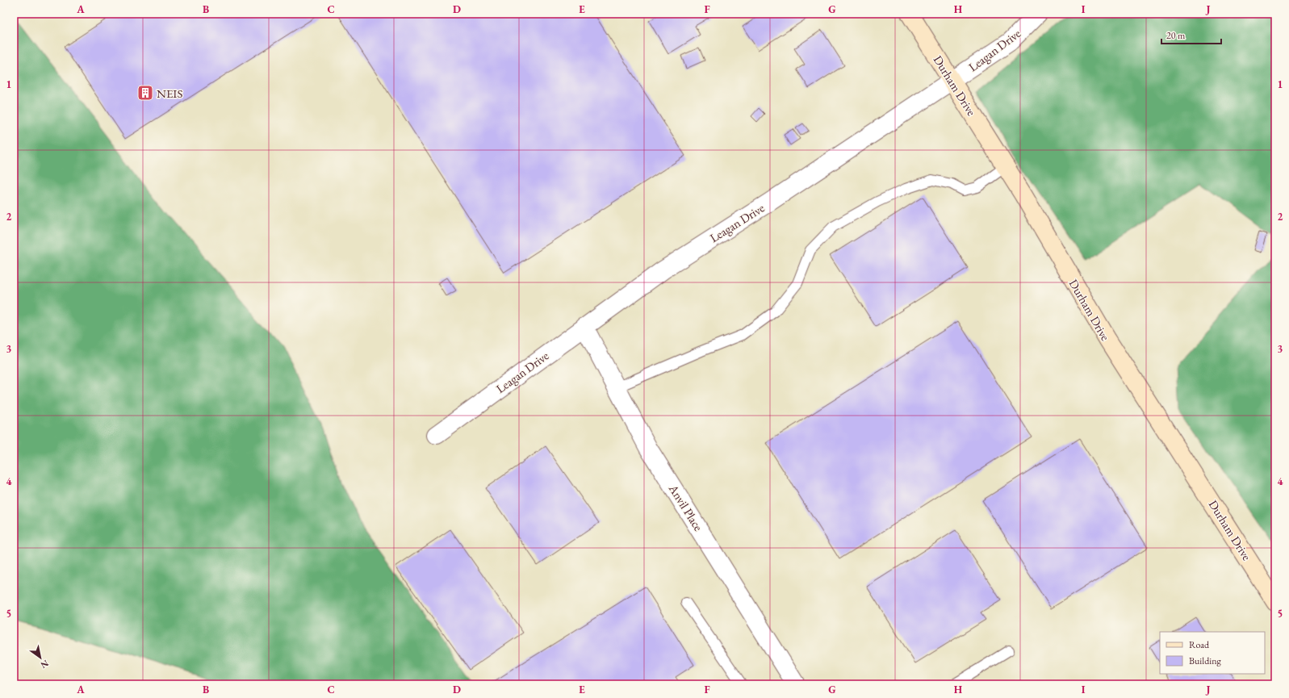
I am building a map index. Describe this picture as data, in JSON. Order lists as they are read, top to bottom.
{
  "streets": {
    "street": ["Leagan Drive", "Durham Drive", "Anvil Place"]
  },
  "crossings": [
    ["Leagan Drive", "Durham Drive"],
    ["Leagan Drive", "Anvil Place"]
  ],
  "places": {
    "building": ["NEIS"]
  },
  "legend": ["Road", "Building"],
  "scale_bar": "20 m",
  "north": "bottom right",
  "grid": {
    "columns": [
      "A",
      "B",
      "C",
      "D",
      "E",
      "F",
      "G",
      "H",
      "I",
      "J"
    ],
    "rows": [
      "1",
      "2",
      "3",
      "4",
      "5"
    ]
  }
}
